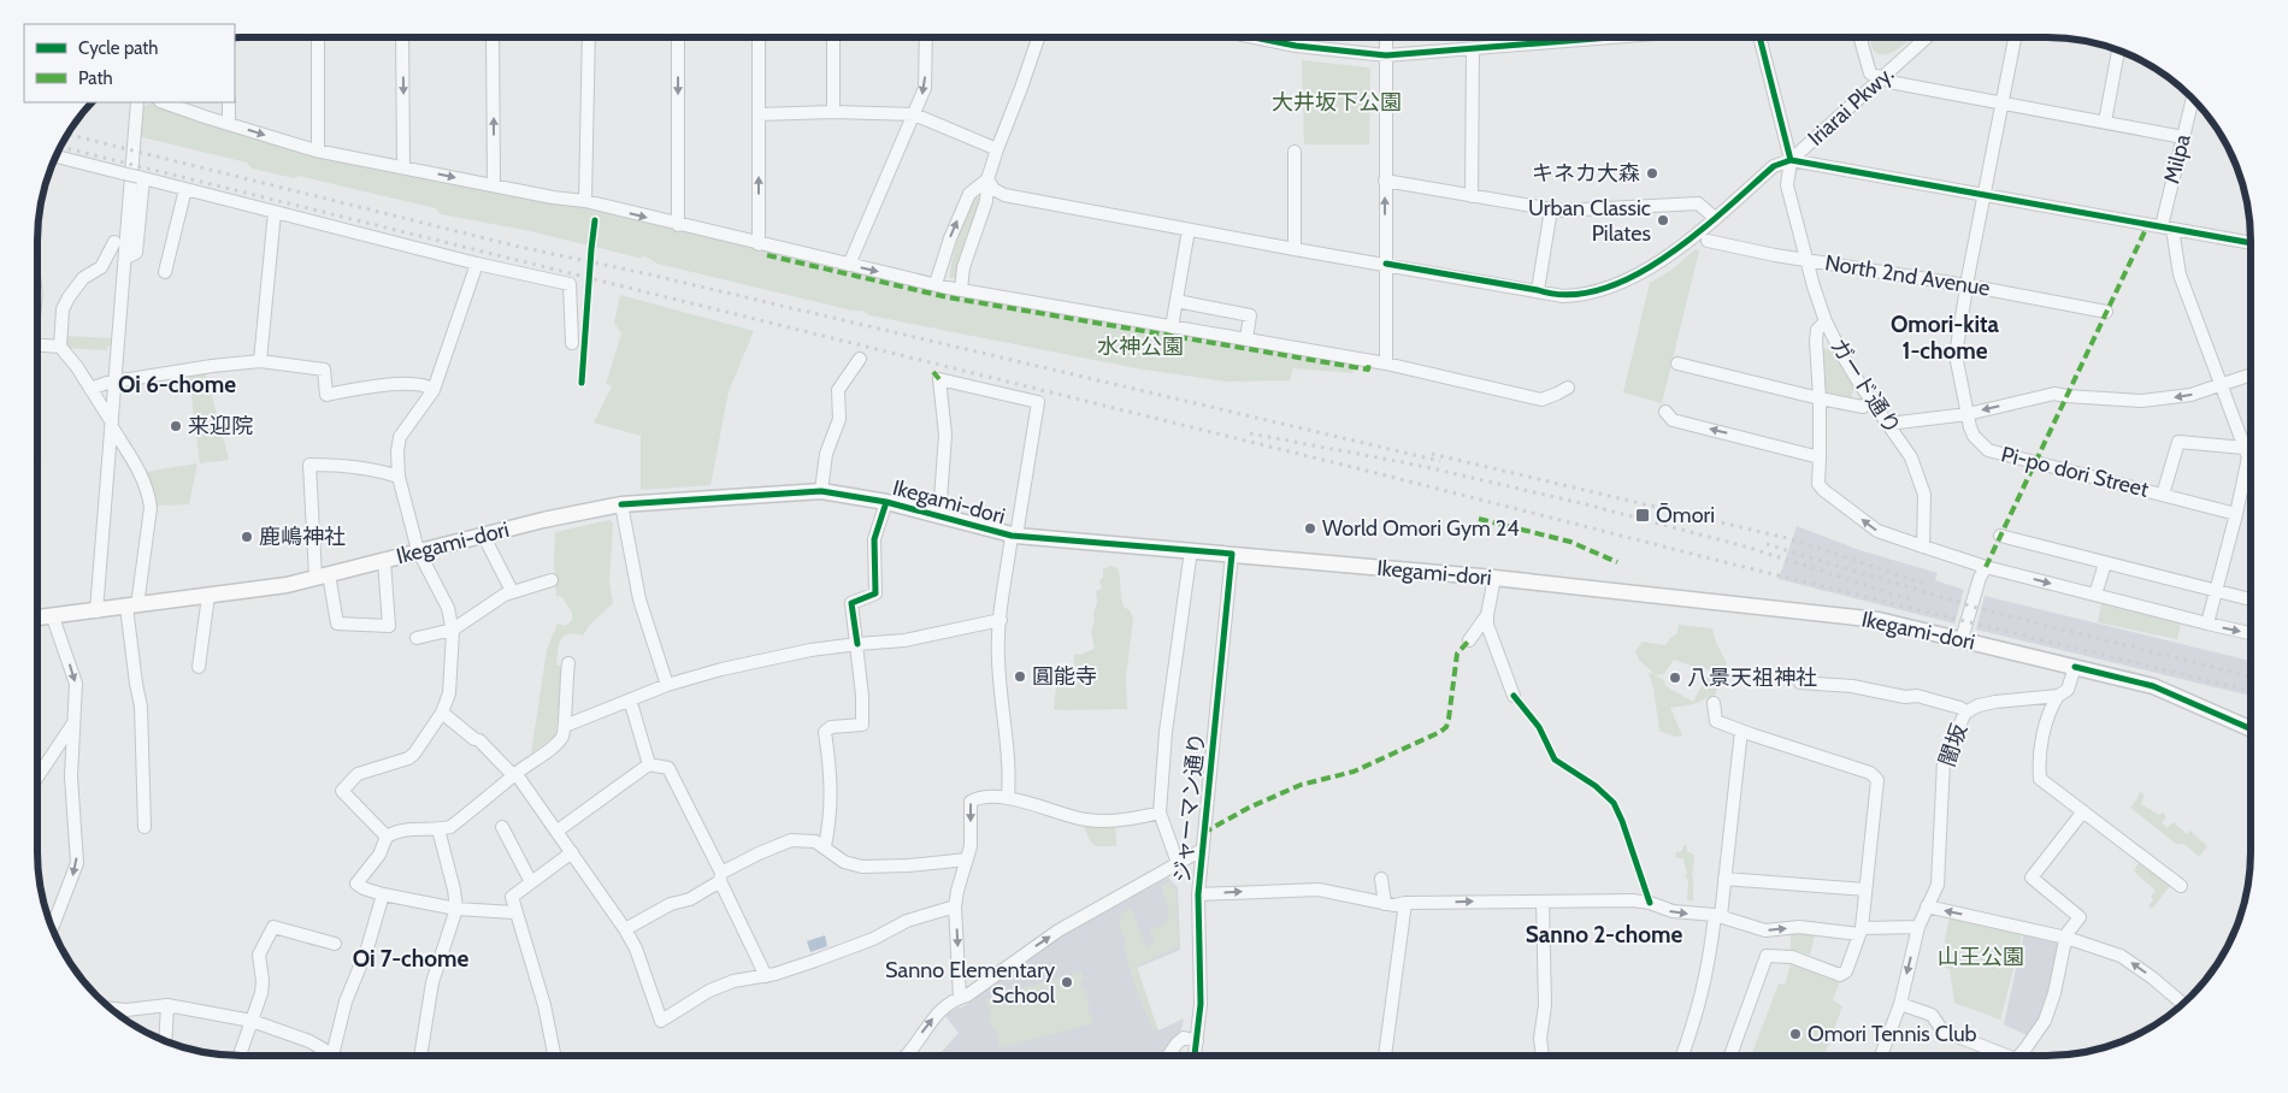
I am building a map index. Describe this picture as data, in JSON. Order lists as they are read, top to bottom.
{
  "streets": {
    "main road": ["Ikegami-dori"],
    "street": [
      "Iriarai Pkwy.",
      "Milpa",
      "North 2nd Avenue",
      "ガード通り",
      "Pi-po dori Street",
      "闇坂",
      "ジャーマン通り"
    ]
  },
  "crossings": [
    ["Iriarai Pkwy.", "ガード通り"],
    ["North 2nd Avenue", "ガード通り"],
    ["North 2nd Avenue", "Pi-po dori Street"],
    ["Ikegami-dori", "ジャーマン通り"]
  ],
  "districts": [
    "Omori-kita 1-chome",
    "Oi 6-chome",
    "Sanno 2-chome",
    "Oi 7-chome"
  ],
  "parks": ["大井坂下公園", "水神公園", "山王公園"],
  "places": {
    "other": [
      "キネカ大森",
      "Urban Classic Pilates",
      "来迎院",
      "World Omori Gym 24",
      "鹿嶋神社",
      "圓能寺",
      "八景天祖神社",
      "Sanno Elementary School",
      "Omori Tennis Club"
    ],
    "transit": ["Ōmori"]
  },
  "legend": ["Cycle path", "Path"]
}
